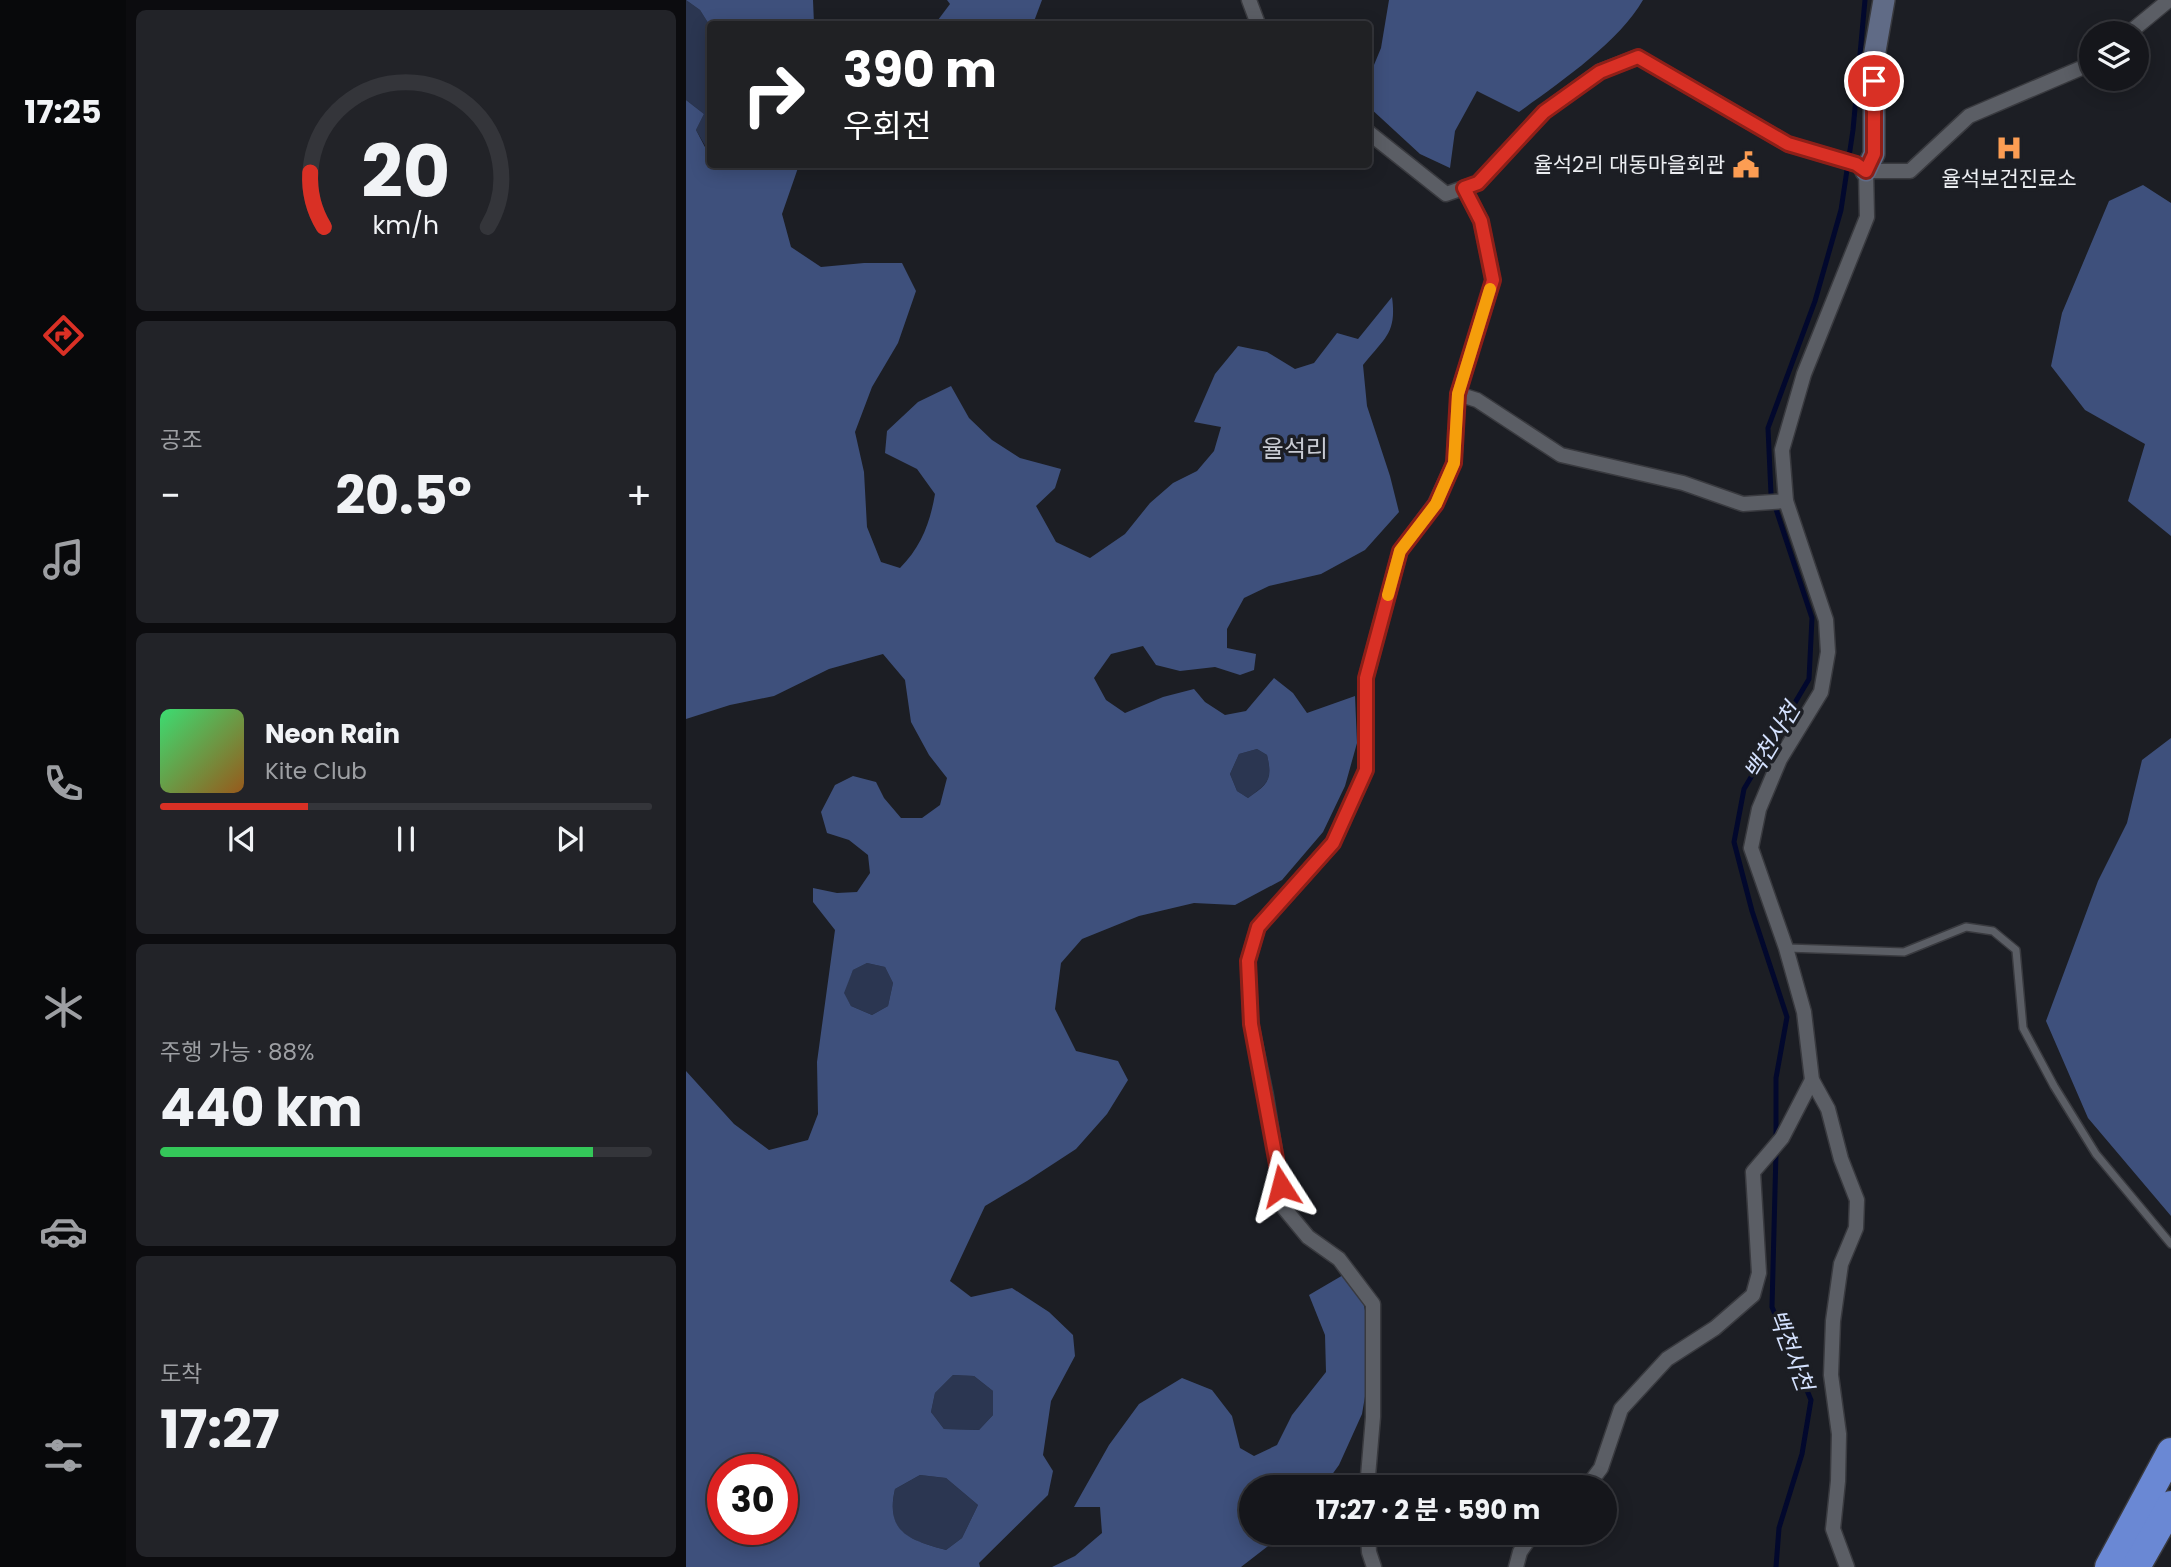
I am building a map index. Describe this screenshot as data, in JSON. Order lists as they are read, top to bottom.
{
  "districts": ["율석리"],
  "water": ["백천사천"],
  "places": {
    "hospital": ["율석보건진료소"],
    "public building": ["율석2리 대동마을회관"]
  },
  "page": {
    "tabs": "17:25",
    "turn": ["390 m", "우회전"],
    "tile": [
      "공조",
      ["주행 가능 · 88%", "440 km"],
      ["도착", "17:27"]
    ],
    "heat": ["−", "20.5°", "+"],
    "song": ["Neon Rain", "Kite Club"],
    "limit": "30",
    "trip": "17:27 · 2 분 · 590 m",
    "gauge": ["20", "km/h"]
  }
}
